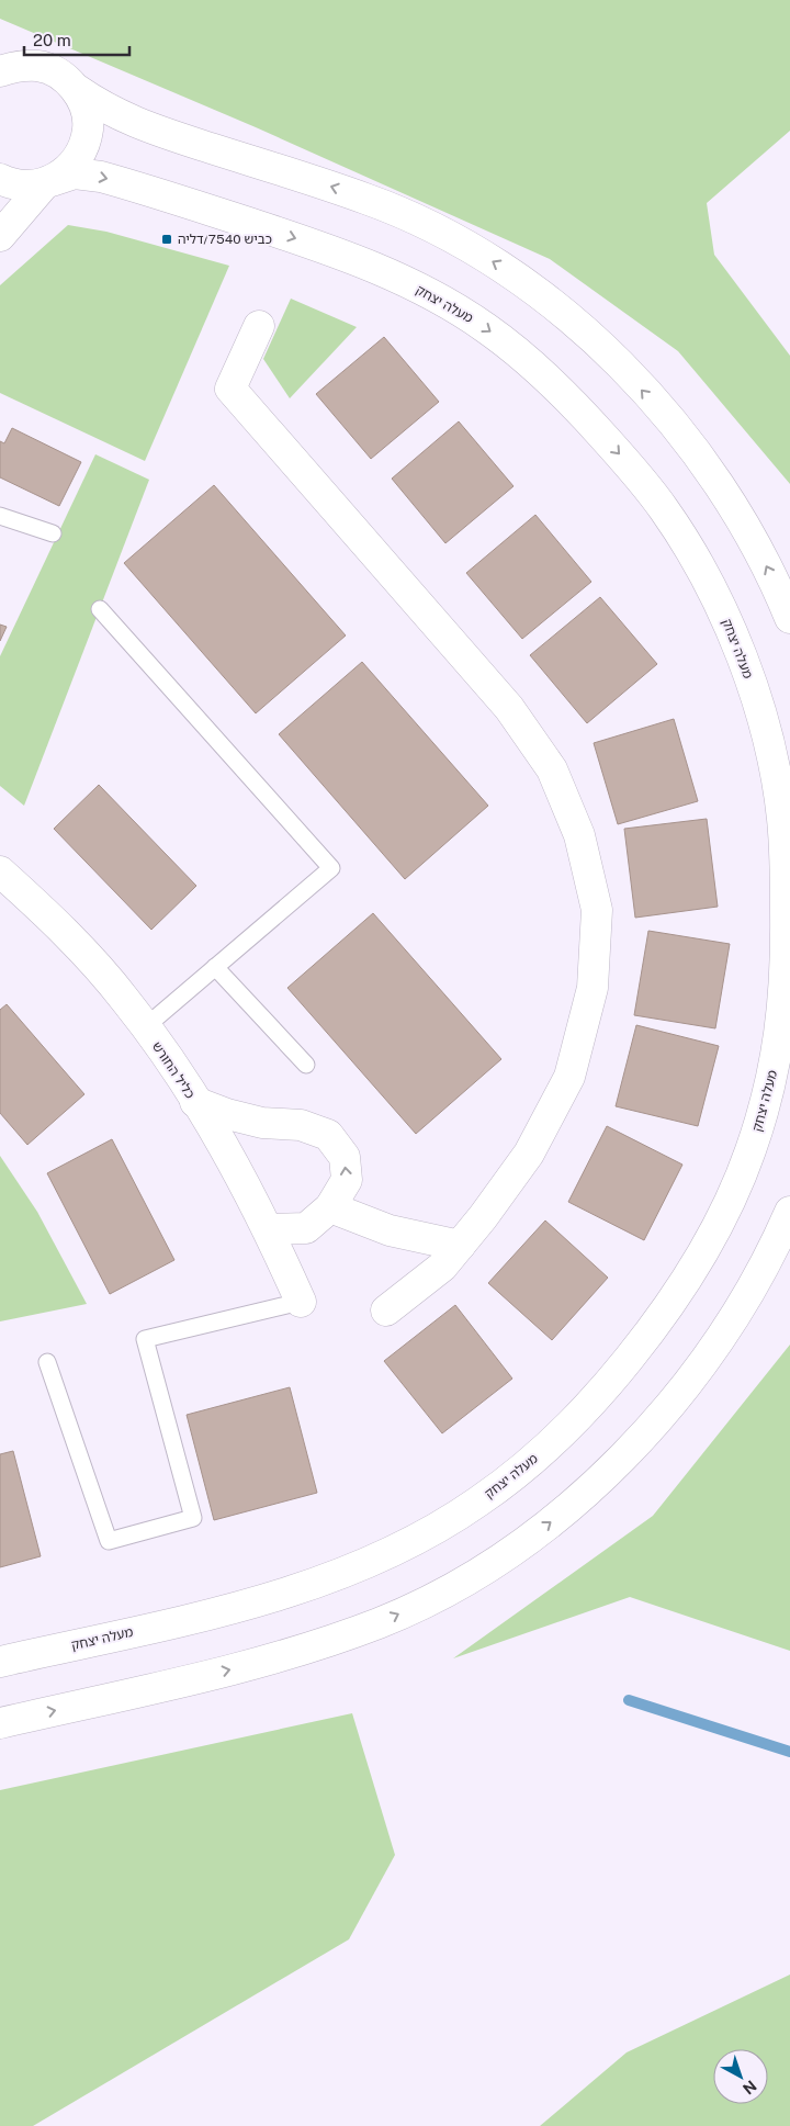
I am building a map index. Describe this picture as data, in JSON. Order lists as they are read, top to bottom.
{
  "streets": {
    "street": ["מעלה יצחק", "כליל החורש"]
  },
  "places": {
    "transit": ["כביש 7540/דליה"]
  },
  "scale_bar": "20 m",
  "north": "bottom right"
}
